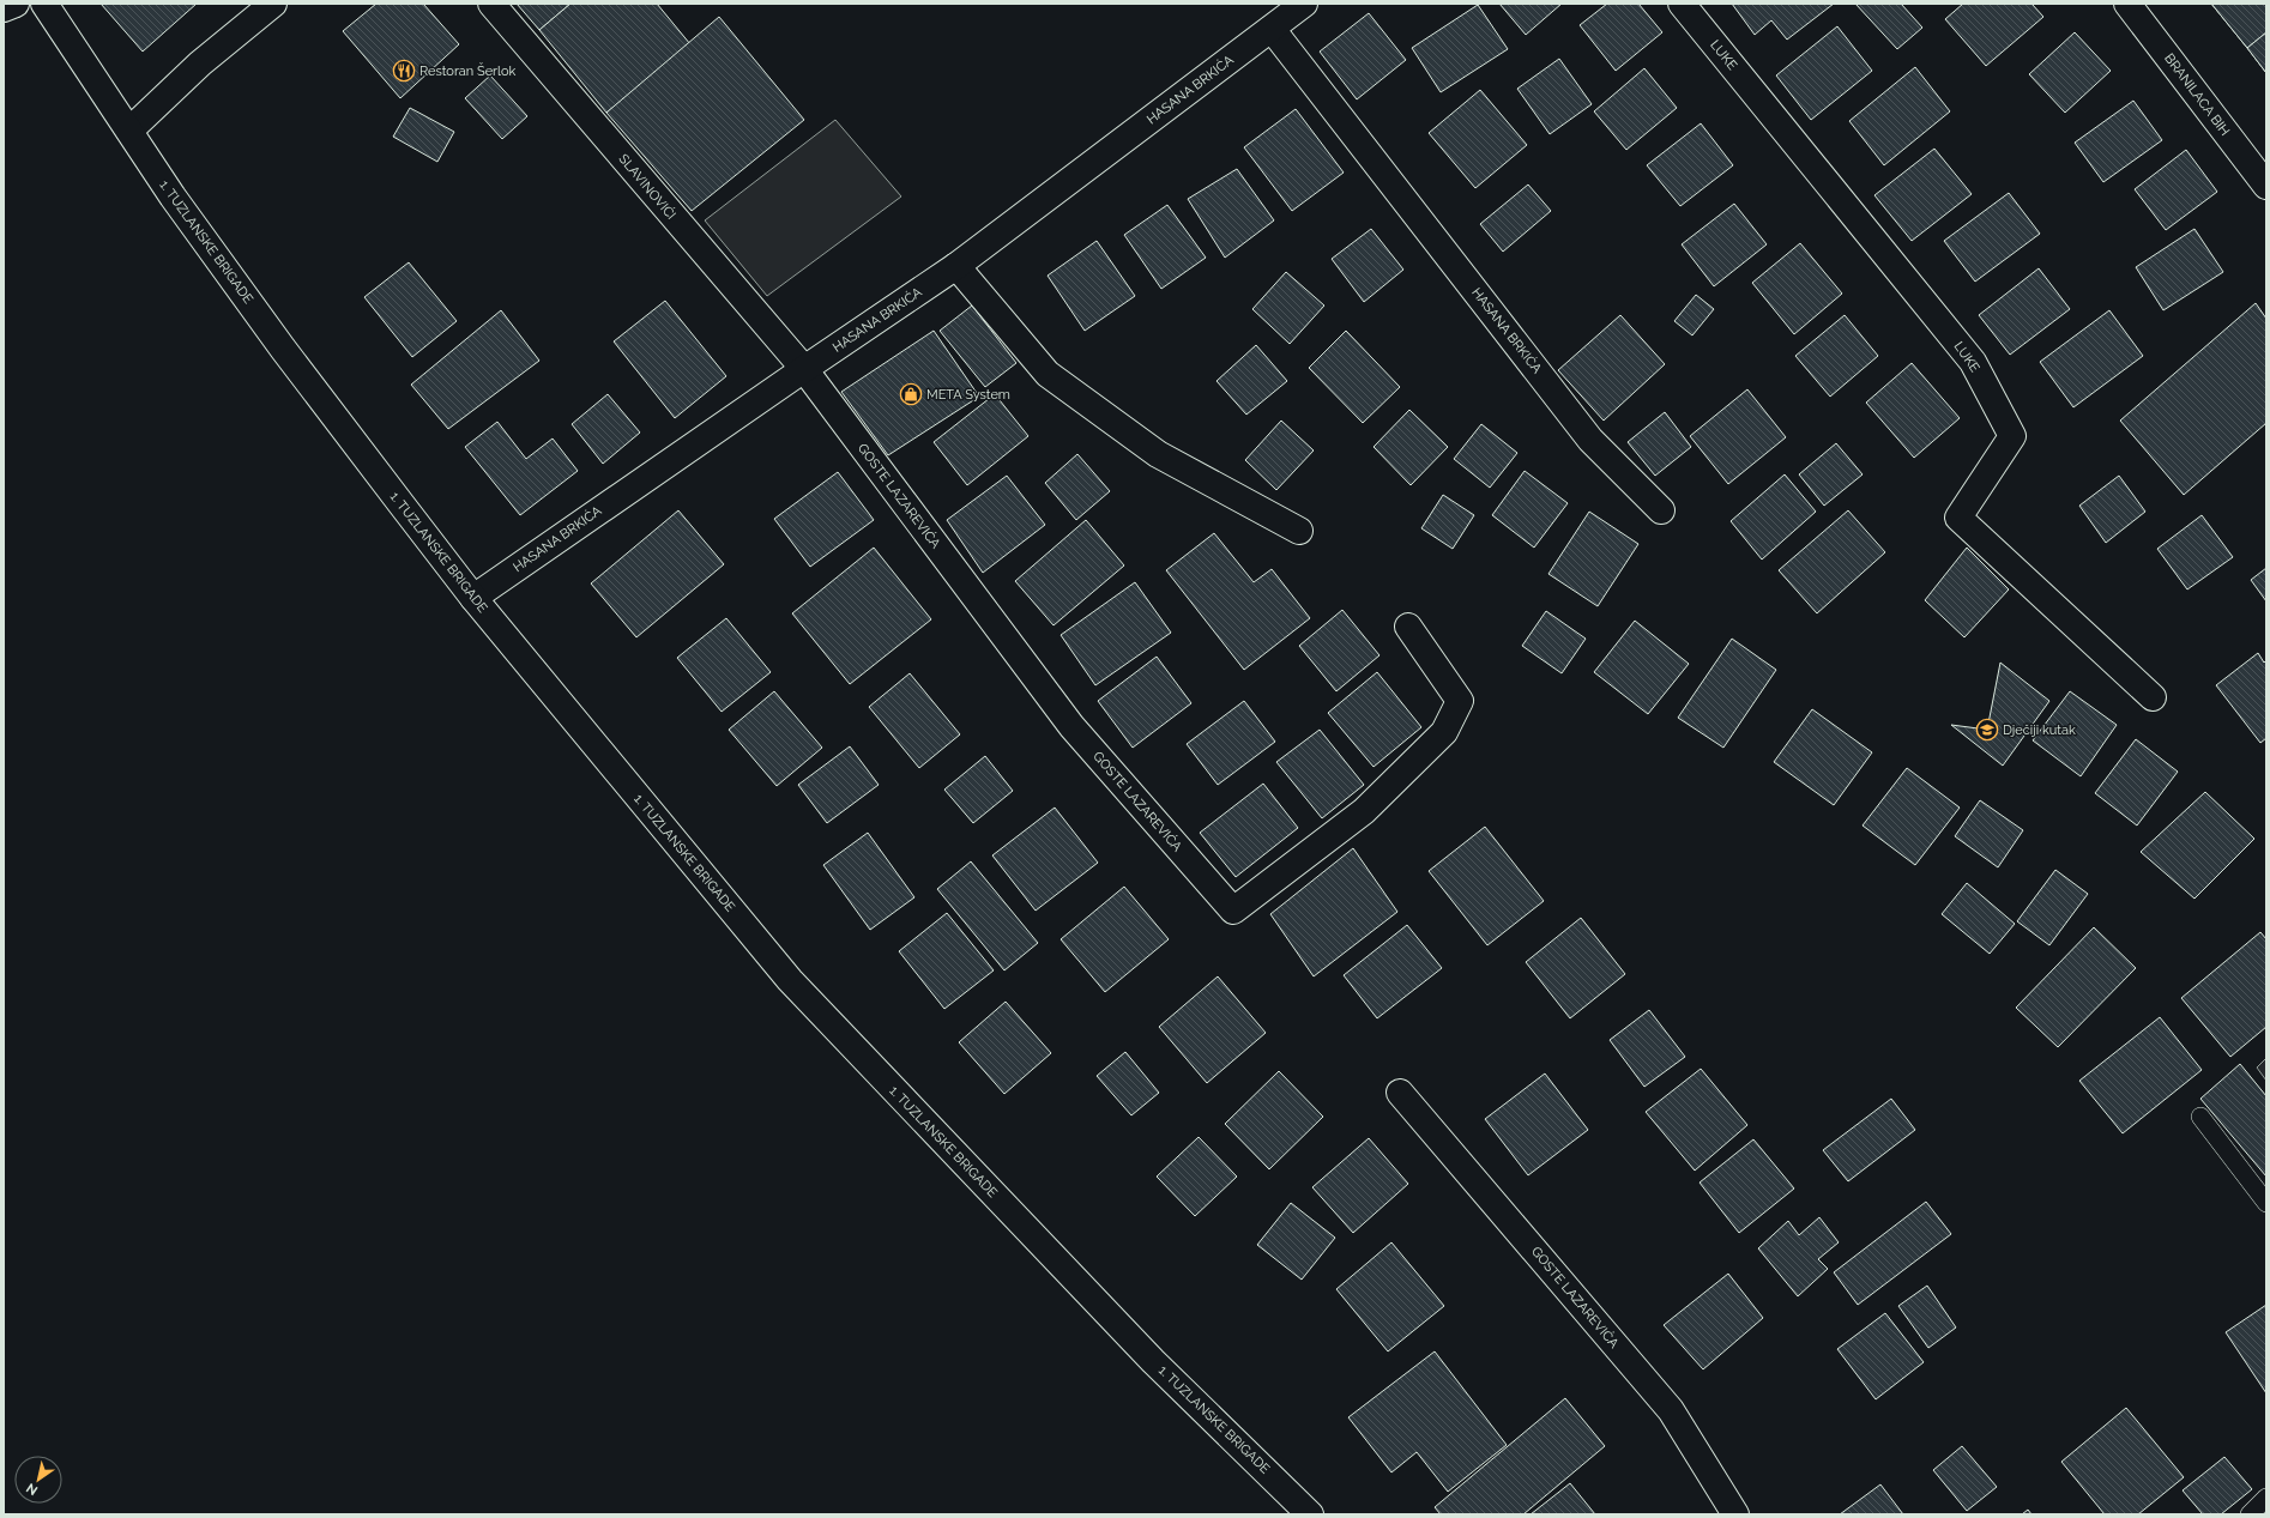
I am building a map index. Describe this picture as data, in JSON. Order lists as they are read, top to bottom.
{
  "streets": {
    "street": [
      "LUKE",
      "HASANA BRKIĆA",
      "BRANILACA BIH",
      "SLAVINOVIĆI",
      "1. TUZLANSKE BRIGADE",
      "GOSTE LAZAREVIĆA"
    ]
  },
  "crossings": [
    ["HASANA BRKIĆA", "SLAVINOVIĆI"],
    ["HASANA BRKIĆA", "1. TUZLANSKE BRIGADE"],
    ["HASANA BRKIĆA", "GOSTE LAZAREVIĆA"],
    ["SLAVINOVIĆI", "GOSTE LAZAREVIĆA"]
  ],
  "places": {
    "restaurant": ["Restoran Šerlok"],
    "shop": ["META System"],
    "school or university": ["Dječiji kutak"]
  },
  "north": "bottom left"
}
